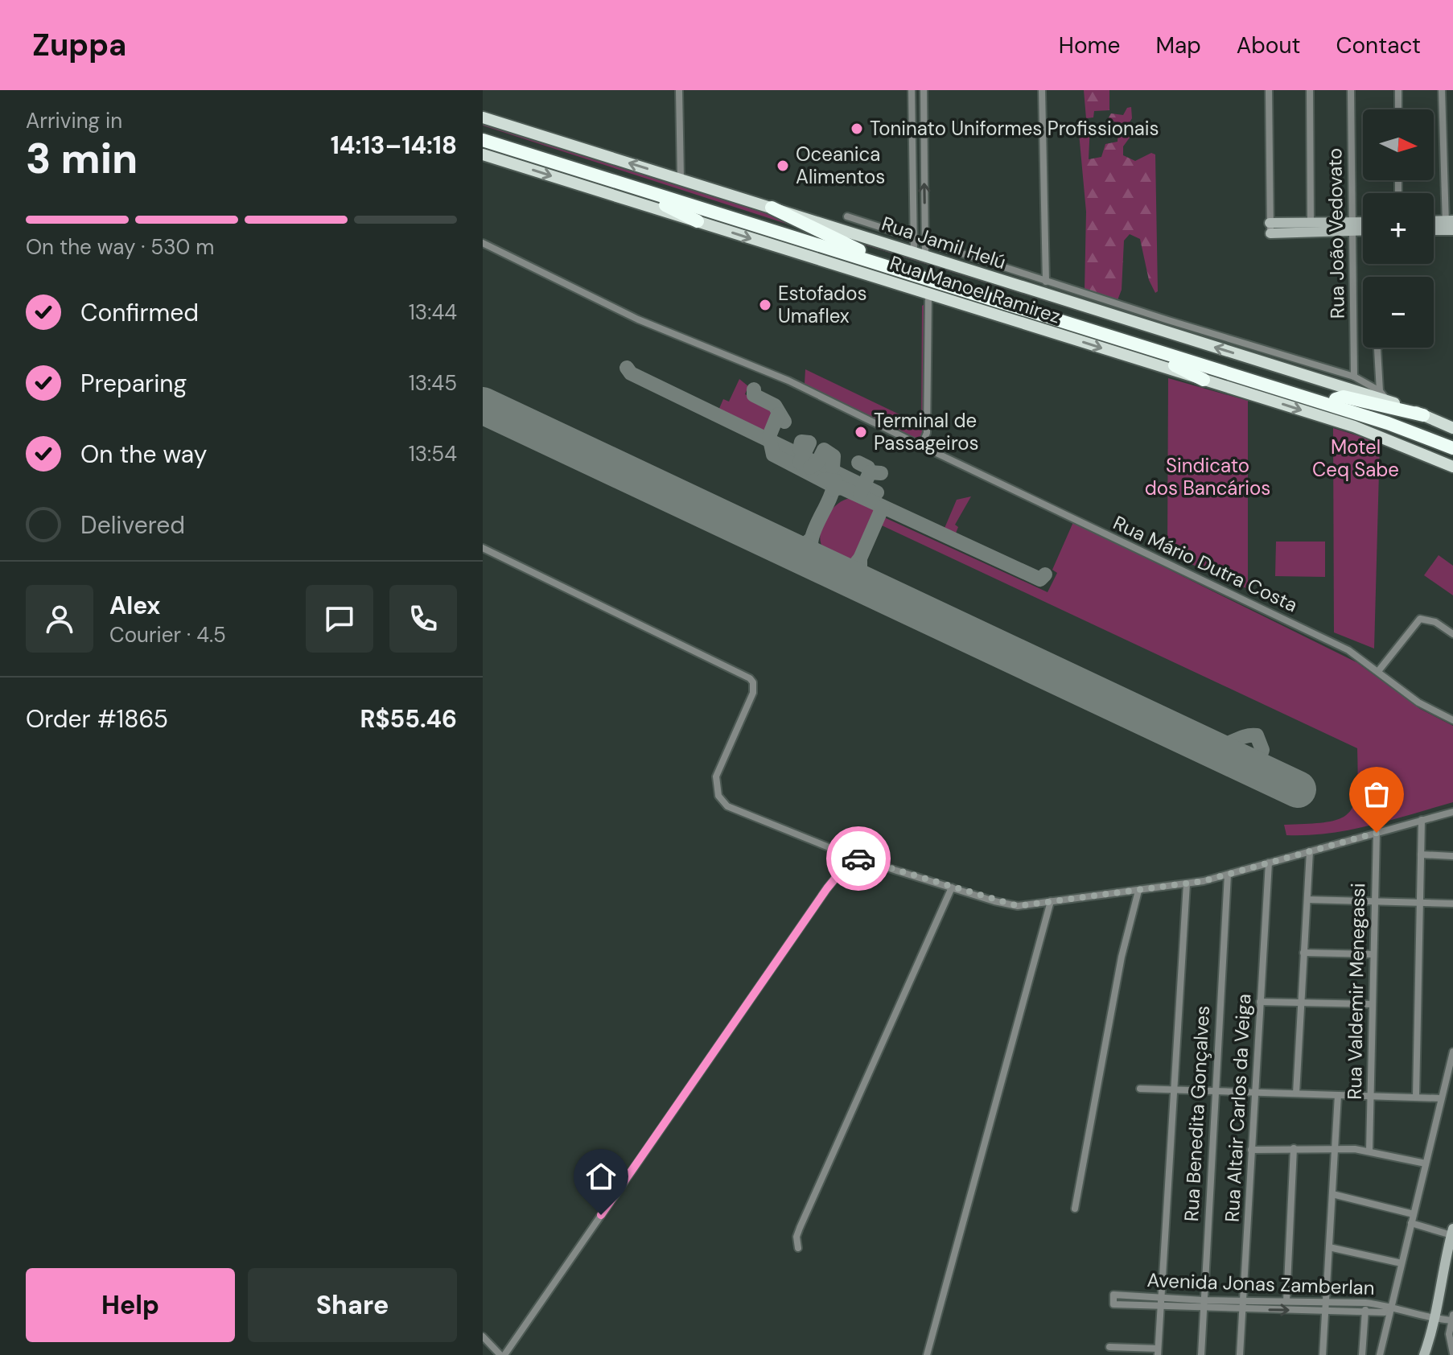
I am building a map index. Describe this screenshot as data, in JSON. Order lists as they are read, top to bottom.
{
  "streets": {
    "main road": ["Rua Jamil Helú", "Rua Manoel Ramirez"],
    "street": [
      "Rua João Vedovato",
      "Rua Mário Dutra Costa",
      "Rua Valdemir Menegassi",
      "Rua Altair Carlos da Veiga",
      "Rua Benedita Gonçalves",
      "Avenida Jonas Zamberlan"
    ]
  },
  "crossings": [
    ["Rua Altair Carlos da Veiga", "Avenida Jonas Zamberlan"],
    ["Rua Benedita Gonçalves", "Avenida Jonas Zamberlan"]
  ],
  "one_way": ["Rua Jamil Helú", "Rua Manoel Ramirez"],
  "parks": ["Motel Ceq Sabe", "Sindicato dos Bancários"],
  "places": [
    "Toninato Uniformes Profissionais",
    "Oceanica Alimentos",
    "Estofados Umaflex",
    "Terminal de Passageiros"
  ],
  "north": "right",
  "page": {
    "header": "Zuppa",
    "nav": [
      "Home",
      "Map",
      "About",
      "Contact"
    ],
    "heading": ["3 min", "Arriving in", "14:13–14:18"],
    "panel": [
      "Alex",
      "Courier · 4.5",
      "Order #1865",
      "R$55.46"
    ],
    "map_buttons": ["+", "−"],
    "bar": "On the way · 530 m",
    "list": [
      ["Confirmed", "13:44"],
      ["Preparing", "13:45"],
      ["On the way", "13:54"],
      "Delivered"
    ],
    "buttons": ["Help", "Share"]
  }
}
